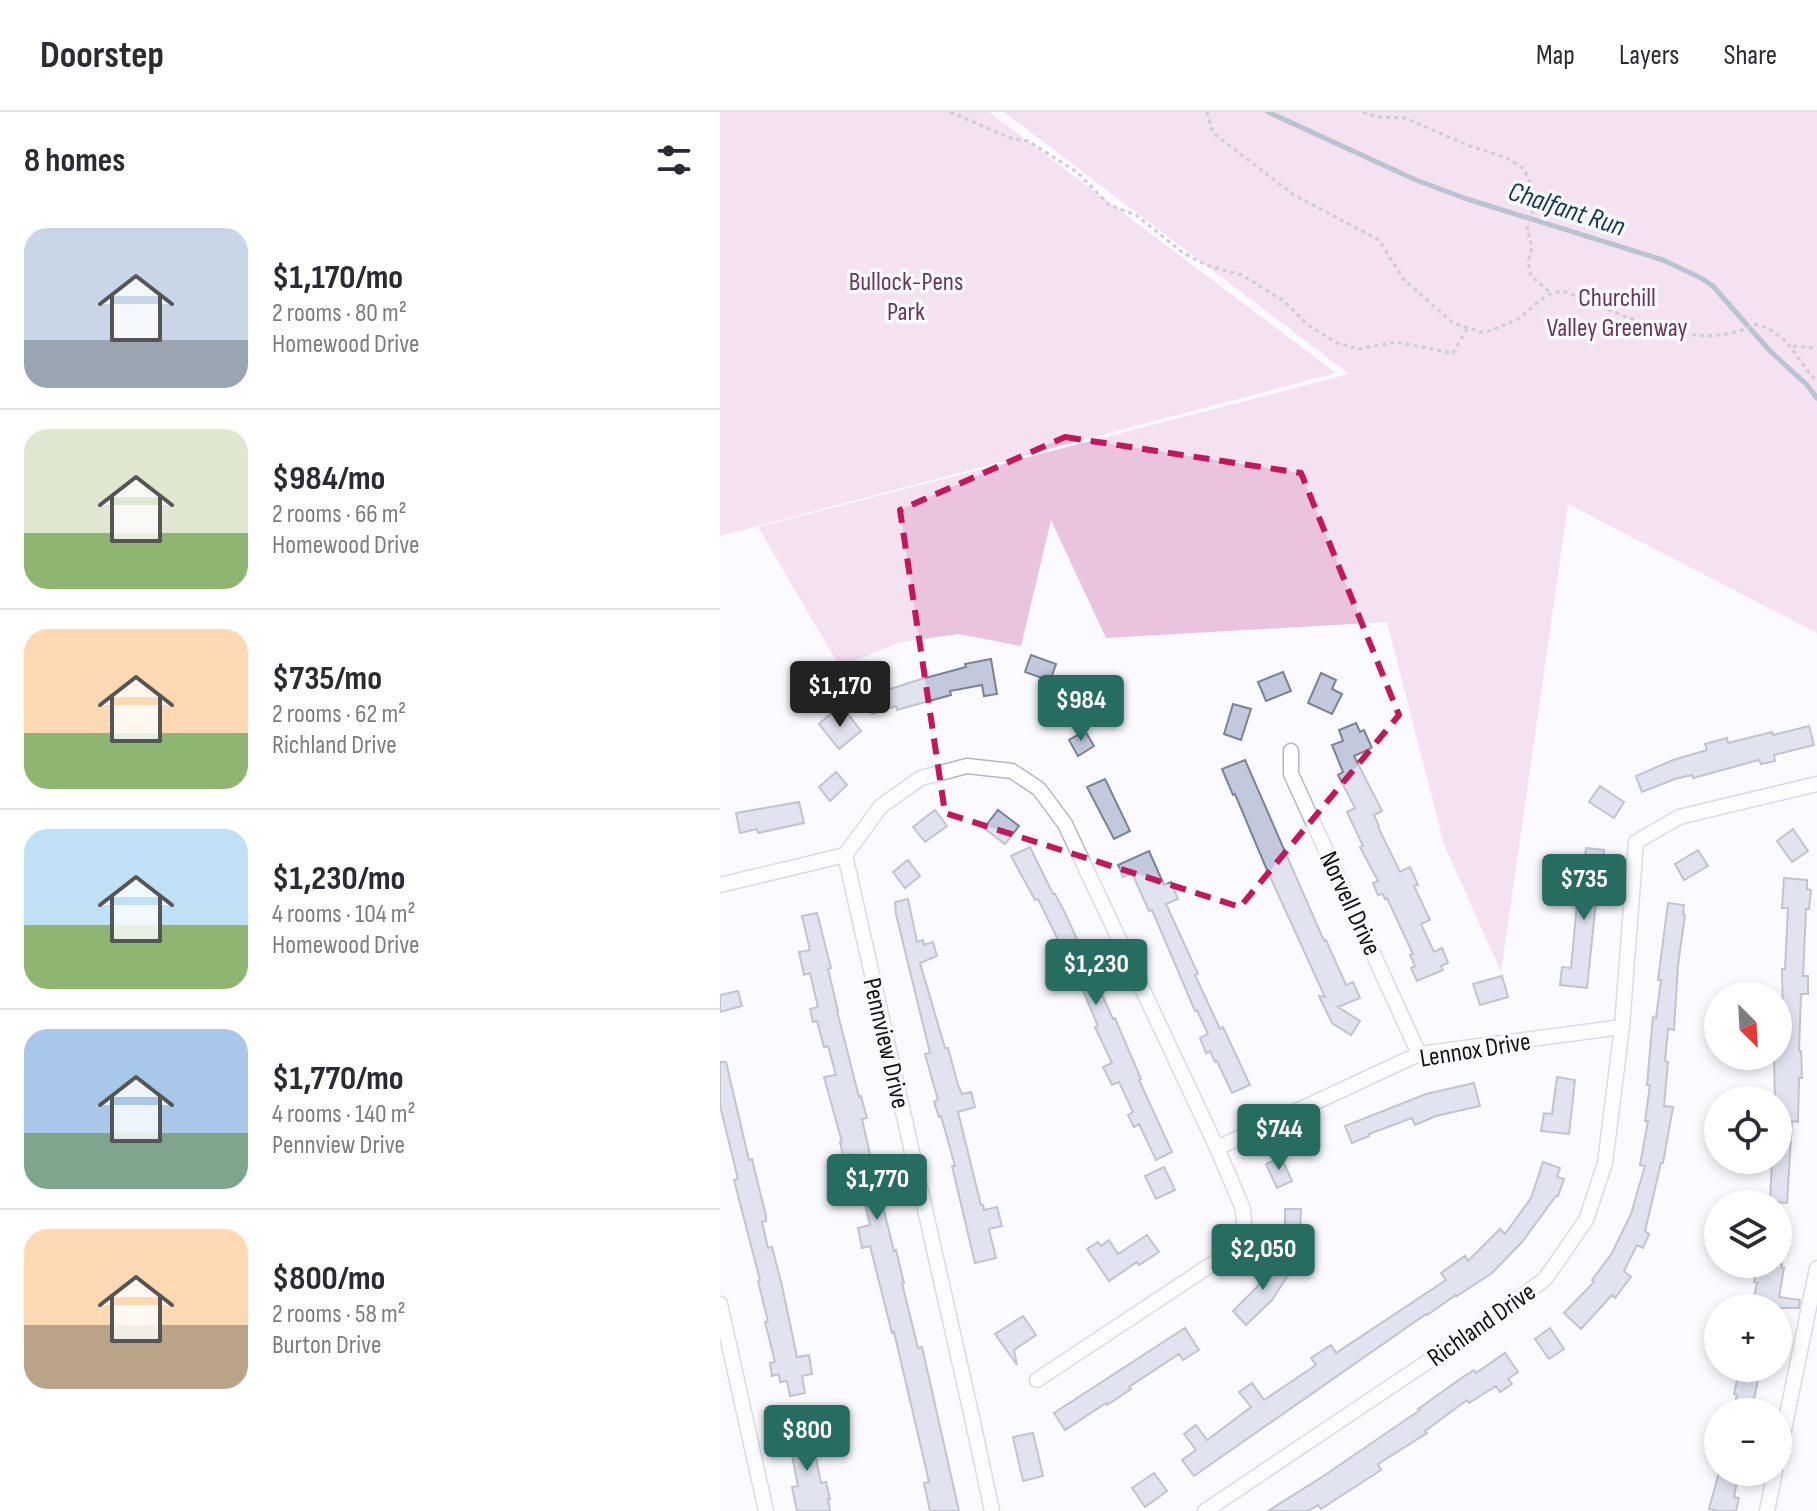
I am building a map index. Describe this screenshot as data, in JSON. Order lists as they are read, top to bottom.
{
  "streets": {
    "street": [
      "Norvell Drive",
      "Pennview Drive",
      "Lennox Drive",
      "Richland Drive"
    ]
  },
  "crossings": [
    ["Norvell Drive", "Lennox Drive"],
    ["Lennox Drive", "Richland Drive"]
  ],
  "water": ["Chalfant Run"],
  "parks": ["Bullock-Pens Park", "Churchill Valley Greenway"],
  "north": "bottom right",
  "page": {
    "header": "Doorstep",
    "nav": ["Map", "Layers", "Share"],
    "heading": "8 homes",
    "list": [
      {
        "name": "$1,170/mo",
        "note": "2 rooms · 80 m² · Homewood Drive"
      },
      {
        "name": "$984/mo",
        "note": "2 rooms · 66 m² · Homewood Drive"
      },
      {
        "name": "$735/mo",
        "note": "2 rooms · 62 m² · Richland Drive"
      },
      {
        "name": "$1,230/mo",
        "note": "4 rooms · 104 m² · Homewood Drive"
      },
      {
        "name": "$1,770/mo",
        "note": "4 rooms · 140 m² · Pennview Drive"
      },
      {
        "name": "$800/mo",
        "note": "2 rooms · 58 m² · Burton Drive"
      }
    ],
    "price": [
      "$1,170",
      "$984",
      "$735",
      "$1,230",
      "$744",
      "$1,770",
      "$2,050",
      "$800"
    ],
    "map_buttons": ["+", "−"]
  }
}
